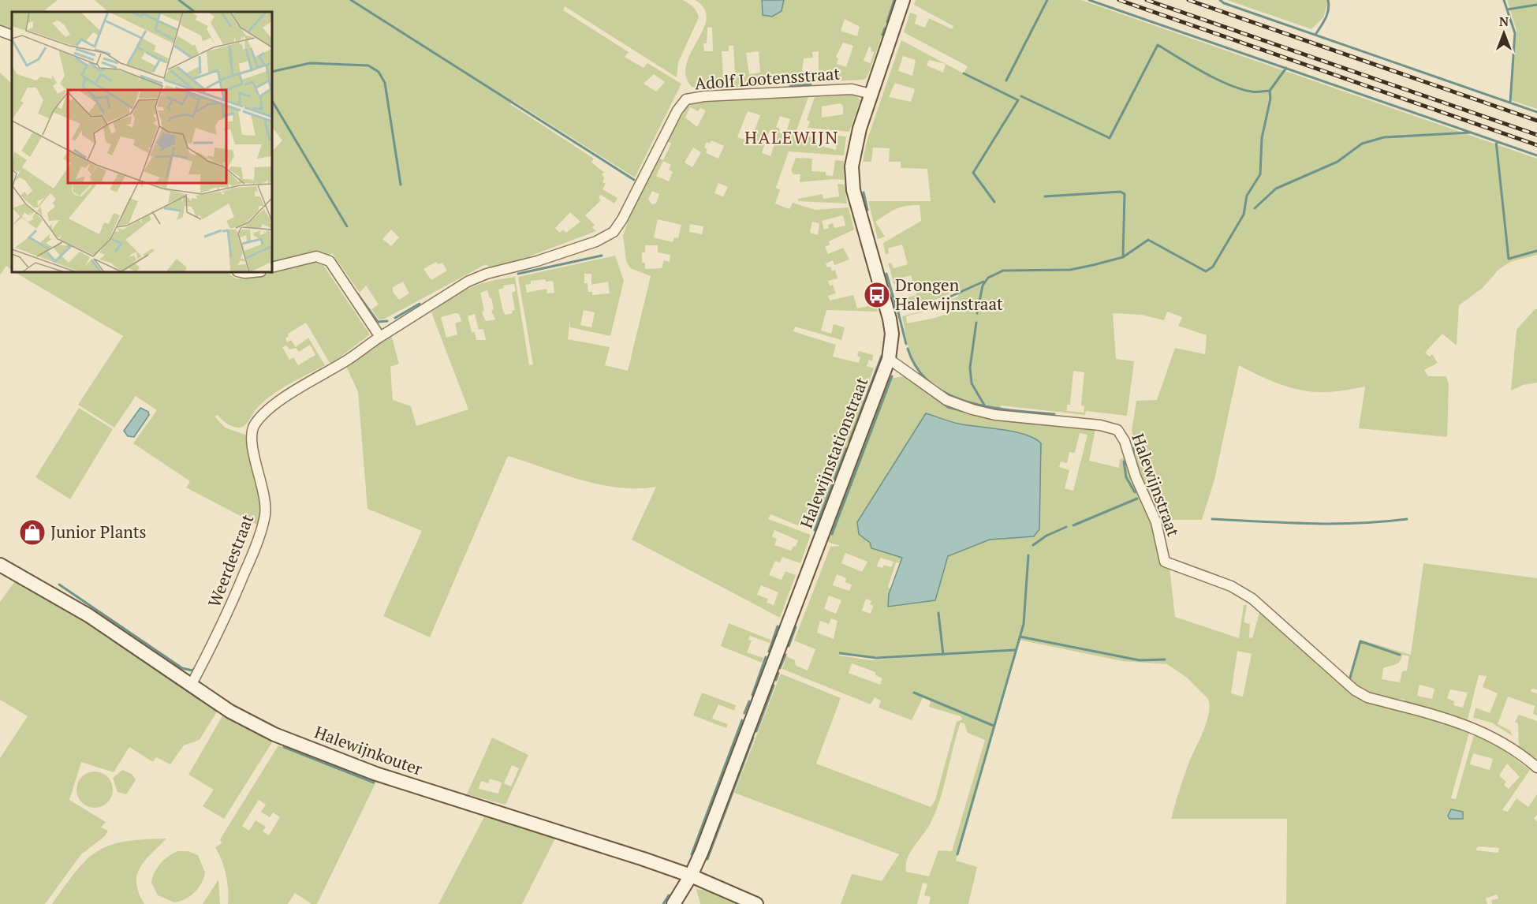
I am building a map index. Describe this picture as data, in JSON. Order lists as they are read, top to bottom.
{
  "streets": {
    "street": [
      "Adolf Lootensstraat",
      "Halewijnstationstraat",
      "Halewijnstraat",
      "Weerdestraat",
      "Halewijnkouter"
    ]
  },
  "crossings": [
    ["Adolf Lootensstraat", "Halewijnstationstraat"],
    ["Adolf Lootensstraat", "Weerdestraat"],
    ["Halewijnstationstraat", "Halewijnstraat"],
    ["Halewijnstationstraat", "Halewijnkouter"],
    ["Weerdestraat", "Halewijnkouter"]
  ],
  "districts": ["HALEWIJN"],
  "places": {
    "bus stop": ["Drongen Halewijnstraat"],
    "shop": ["Junior Plants"]
  },
  "north": "top"
}
